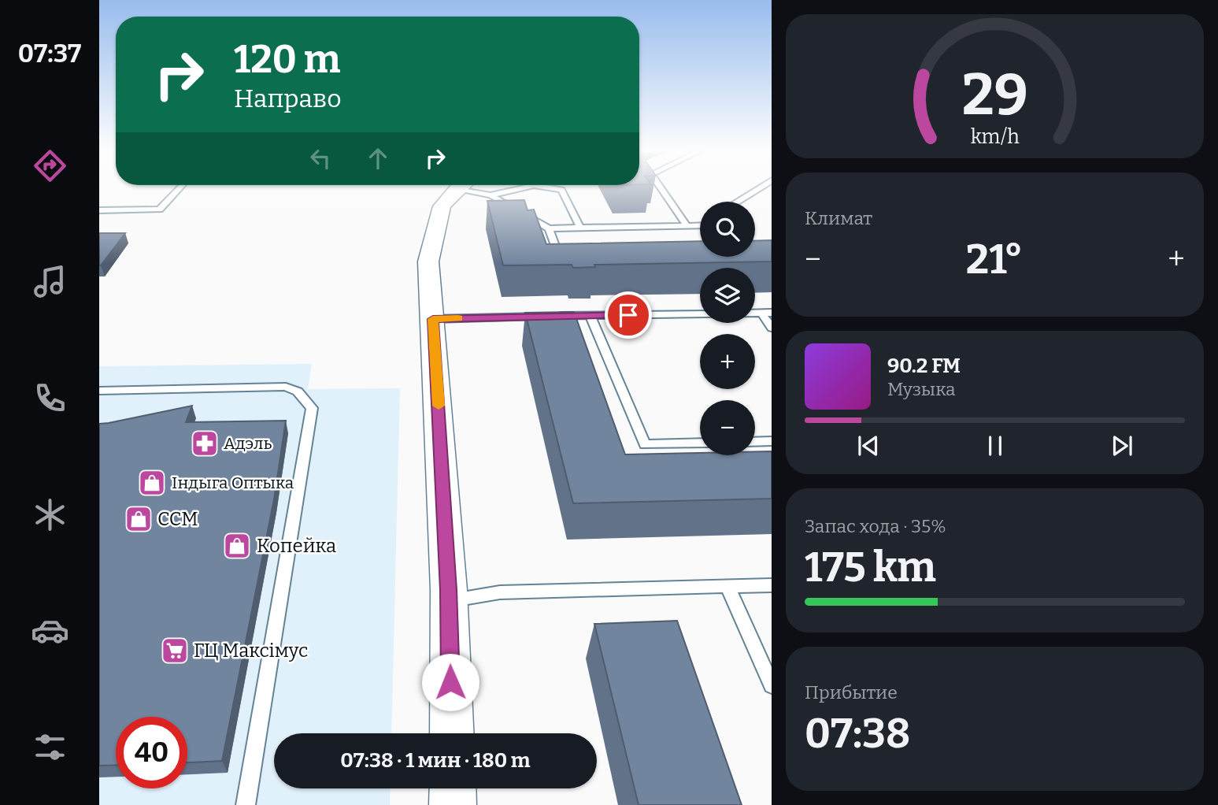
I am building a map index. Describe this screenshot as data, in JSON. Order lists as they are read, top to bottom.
{
  "places": {
    "pharmacy": ["Адэль"],
    "shop": ["Індыга Оптыка", "ССМ", "Копейка"],
    "supermarket": ["ГЦ Максімус"]
  },
  "page": {
    "tabs": "07:37",
    "turn": ["120 m", "Направо"],
    "tile": [
      "Климат",
      ["Запас хода · 35%", "175 km"],
      ["Прибытие", "07:38"]
    ],
    "map_buttons": ["+", "−"],
    "heat": ["−", "21°", "+"],
    "song": ["90.2 FM", "Музыка"],
    "limit": "40",
    "trip": "07:38 · 1 мин · 180 m",
    "gauge": ["29", "km/h"]
  }
}
